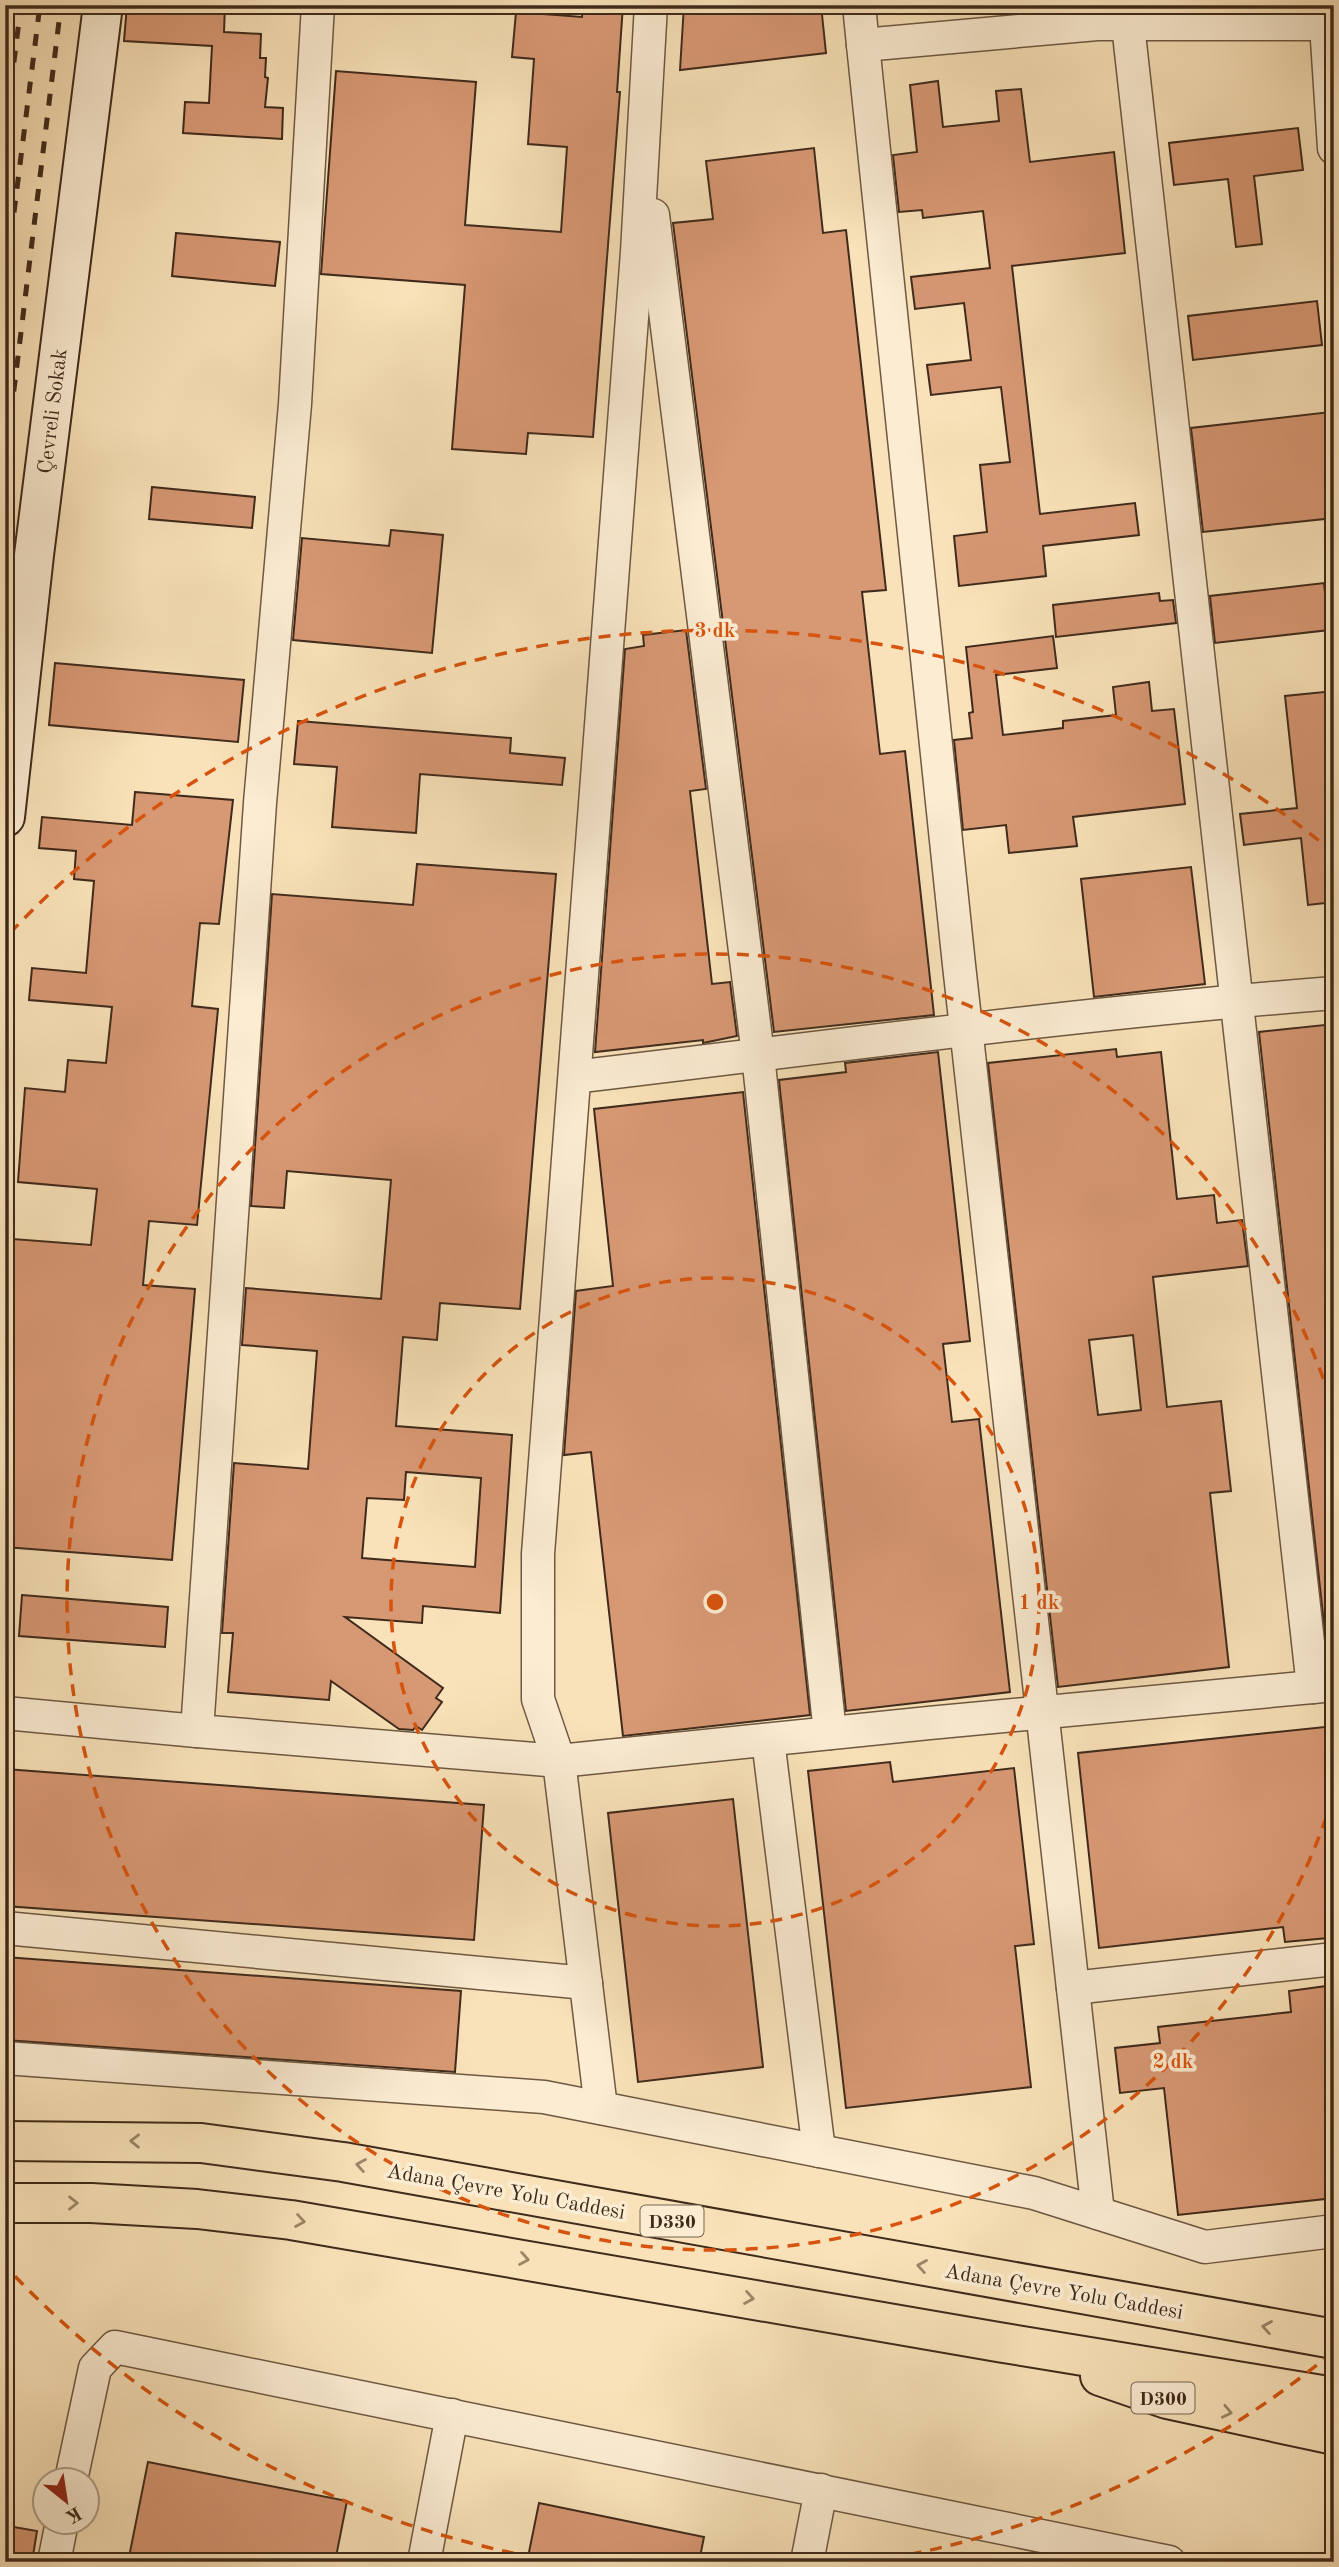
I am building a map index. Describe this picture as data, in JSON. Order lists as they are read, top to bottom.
{
  "streets": {
    "highway": ["Adana Çevre Yolu Caddesi", "D330", "D300"],
    "street": ["Çevreli Sokak"]
  },
  "north": "bottom right",
  "rings": ["3 dk", "1 dk", "2 dk"]
}
